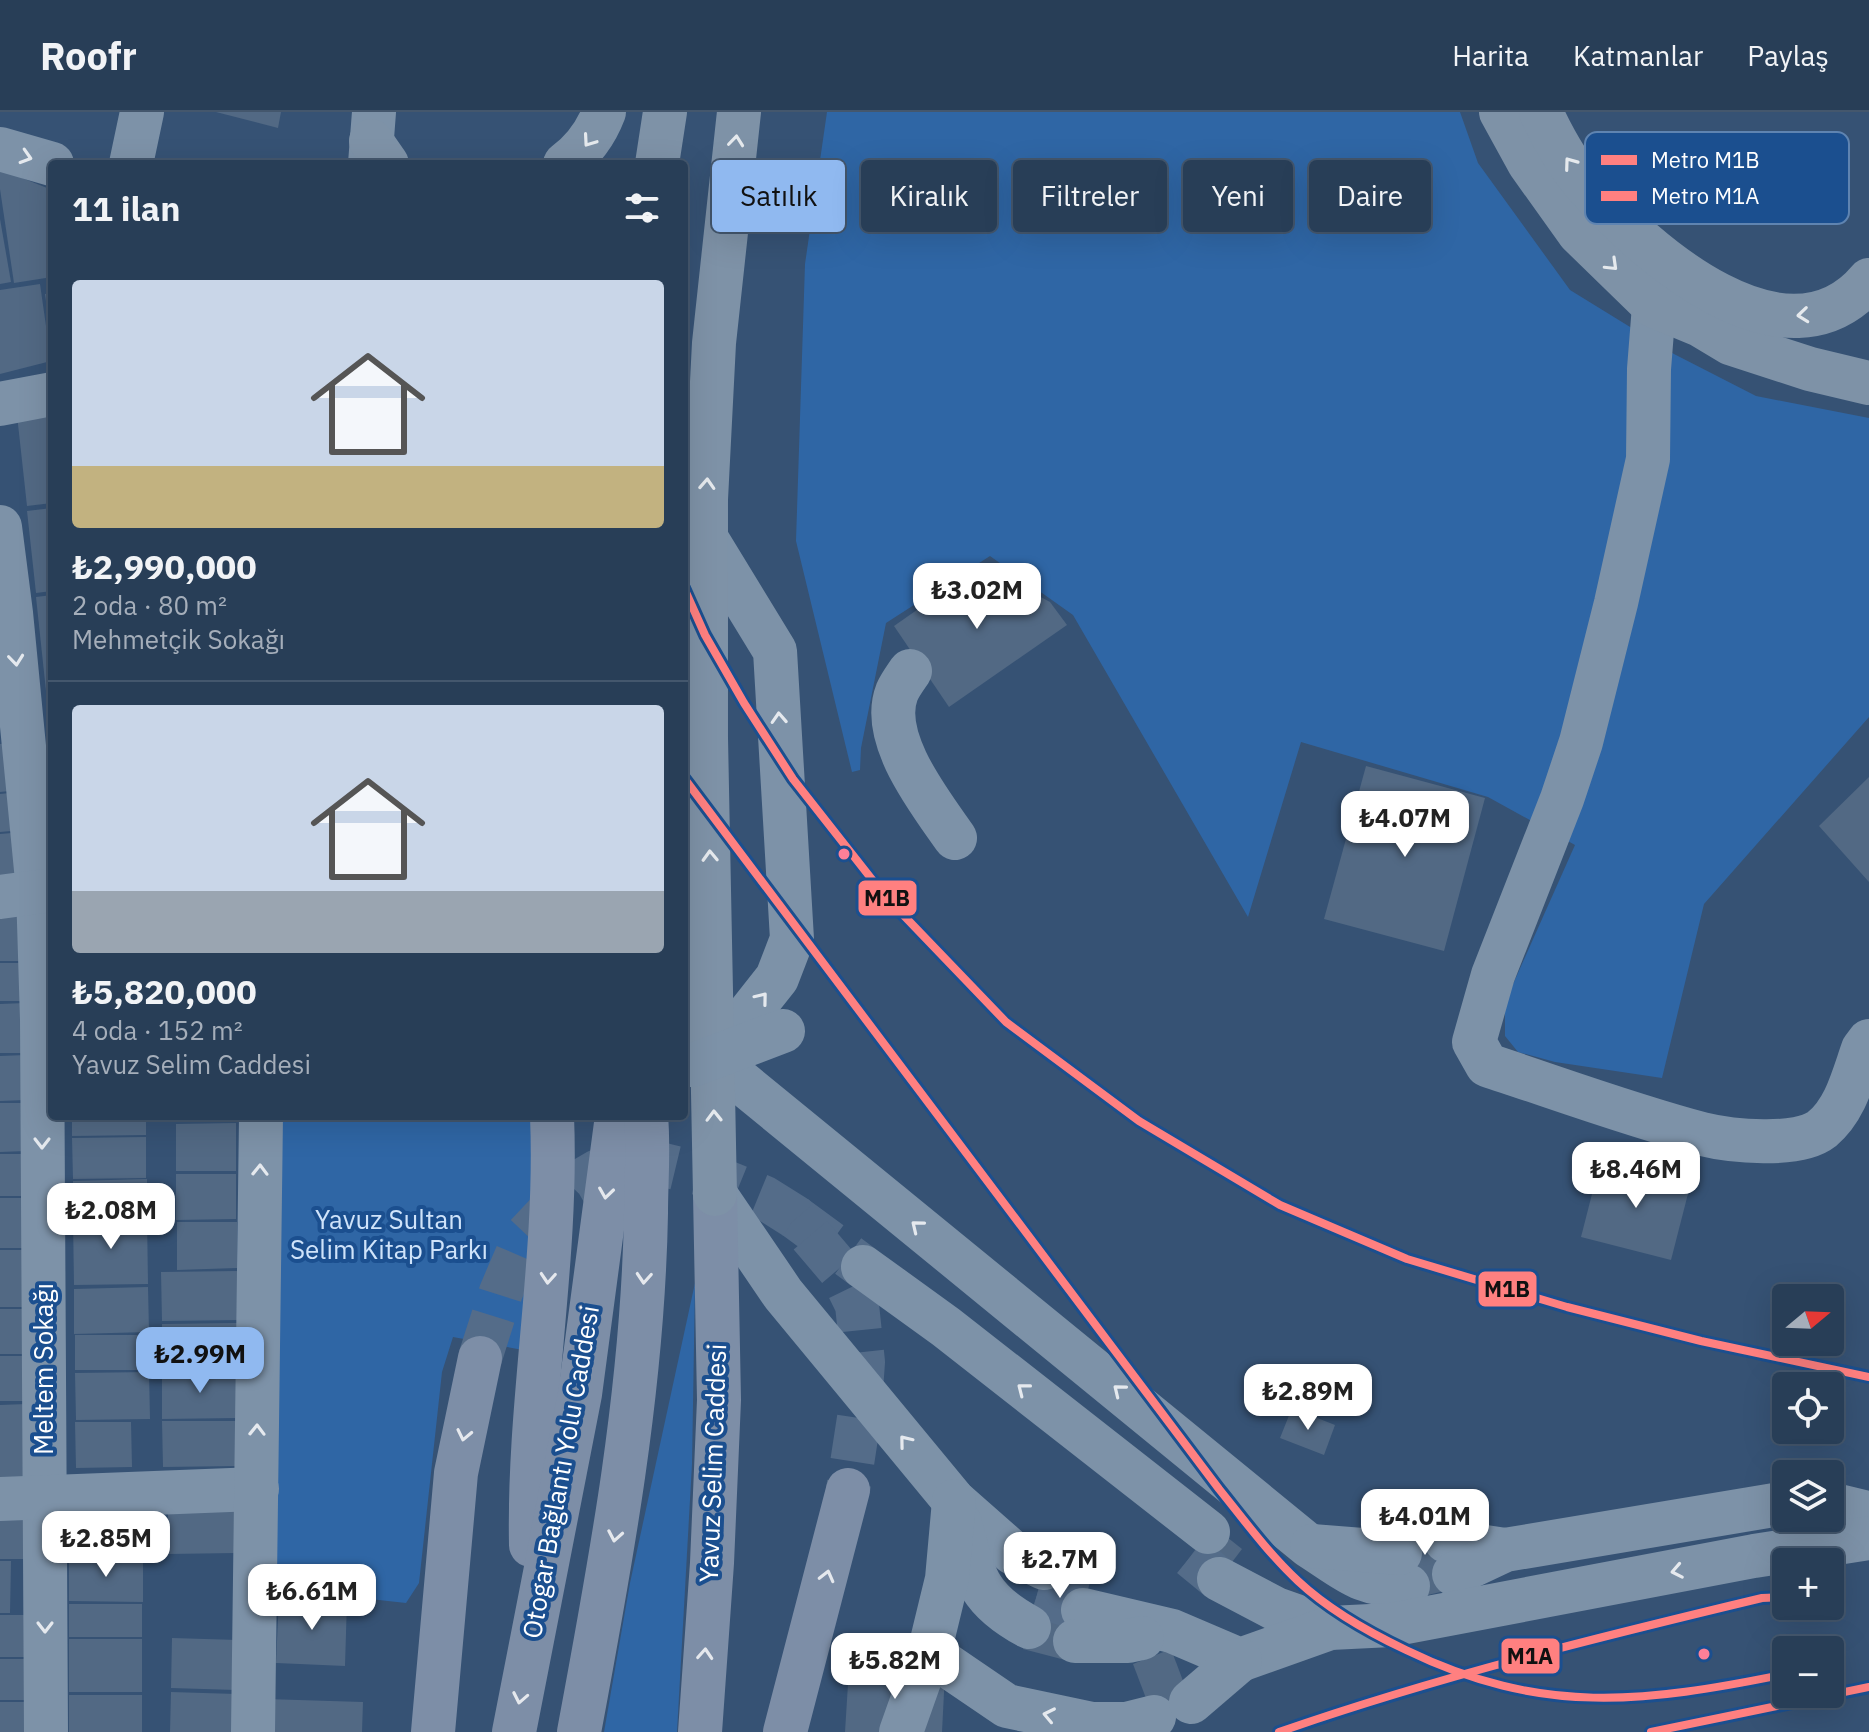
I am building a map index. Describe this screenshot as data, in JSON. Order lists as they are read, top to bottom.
{
  "streets": {
    "main road": ["Yavuz Selim Caddesi", "Otogar Bağlantı Yolu Caddesi"],
    "street": ["Meltem Sokağı"]
  },
  "parks": ["Yavuz Sultan Selim Kitap Parkı"],
  "lines": ["metro line M1B", "metro line M1A"],
  "legend": ["Metro M1B", "Metro M1A"],
  "north": "right",
  "page": {
    "header": "Roofr",
    "nav": ["Harita", "Katmanlar", "Paylaş"],
    "chip": [
      "Satılık",
      "Kiralık",
      "Filtreler",
      "Yeni",
      "Daire"
    ],
    "heading": "11 ilan",
    "list": [
      {
        "name": "₺2,990,000",
        "note": "2 oda · 80 m² · Mehmetçik Sokağı"
      },
      {
        "name": "₺5,820,000",
        "note": "4 oda · 152 m² · Yavuz Selim Caddesi"
      }
    ],
    "price": [
      "₺3.02M",
      "₺4.07M",
      "₺8.46M",
      "₺2.08M",
      "₺2.99M",
      "₺2.89M",
      "₺4.01M",
      "₺2.85M",
      "₺2.7M",
      "₺6.61M",
      "₺5.82M"
    ],
    "map_buttons": ["+", "−"]
  }
}
